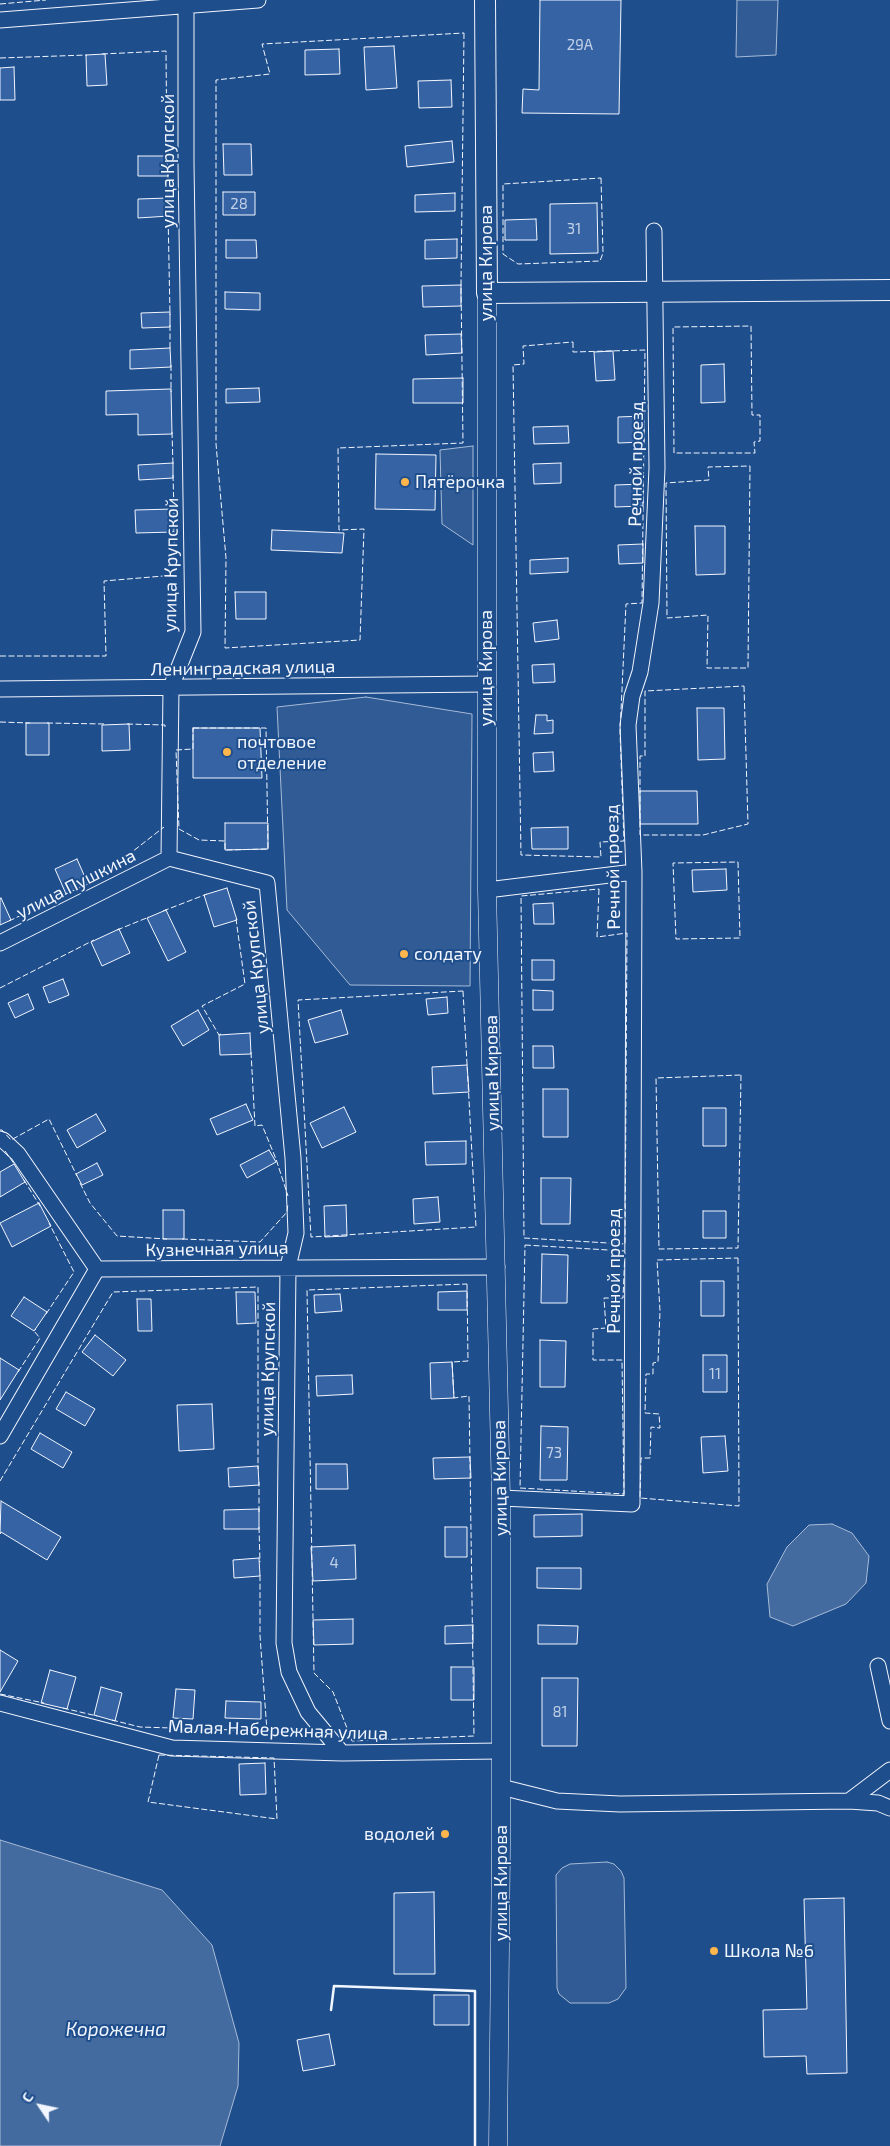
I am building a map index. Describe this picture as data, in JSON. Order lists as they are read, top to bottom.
{
  "streets": {
    "main road": ["улица Кирова"],
    "street": [
      "улица Крупской",
      "Речной проезд",
      "Ленинградская улица",
      "улица Пушкина",
      "Кузнечная улица",
      "Малая Набережная улица"
    ]
  },
  "crossings": [
    ["улица Крупской", "Ленинградская улица"],
    ["улица Крупской", "улица Пушкина"],
    ["улица Крупской", "Кузнечная улица"],
    ["улица Крупской", "Малая Набережная улица"],
    ["улица Кирова", "Речной проезд"],
    ["улица Кирова", "Ленинградская улица"],
    ["улица Кирова", "Кузнечная улица"],
    ["улица Кирова", "Малая Набережная улица"]
  ],
  "water": ["Корожечна"],
  "places": [
    "Пятёрочка",
    "почтовое отделение",
    "солдату",
    "водолей",
    "Школа №6"
  ],
  "house_numbers": [
    "29А",
    "28",
    "31",
    "11",
    "73",
    "4",
    "81"
  ],
  "north": "top left"
}
